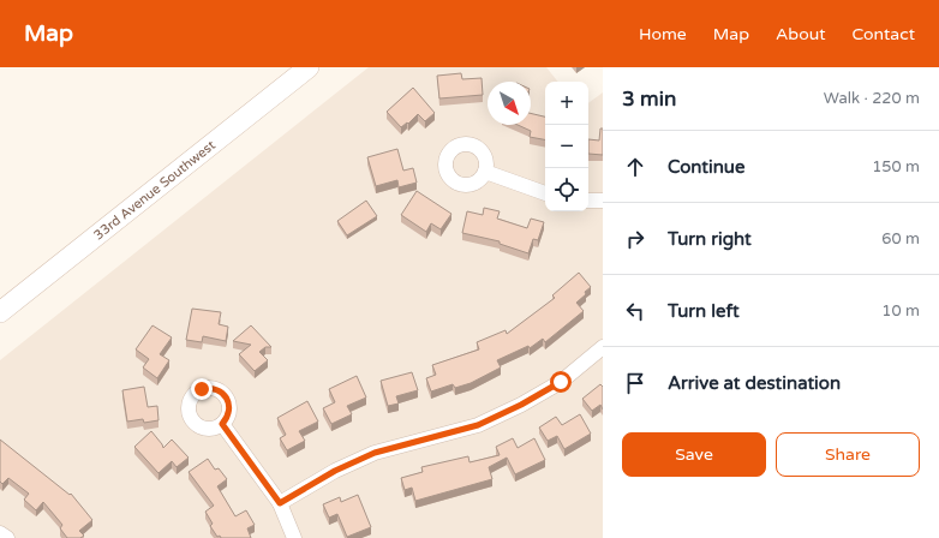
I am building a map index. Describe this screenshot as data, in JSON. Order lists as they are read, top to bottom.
{
  "streets": {
    "street": ["33rd Avenue Southwest"]
  },
  "north": "bottom right",
  "page": {
    "header": "Map",
    "nav": [
      "Home",
      "Map",
      "About",
      "Contact"
    ],
    "heading": ["3 min", "Walk · 220 m"],
    "map_buttons": ["+", "−"],
    "list": [
      ["Continue", "150 m"],
      ["Turn right", "60 m"],
      ["Turn left", "10 m"],
      "Arrive at destination"
    ],
    "buttons": ["Save", "Share"]
  }
}
